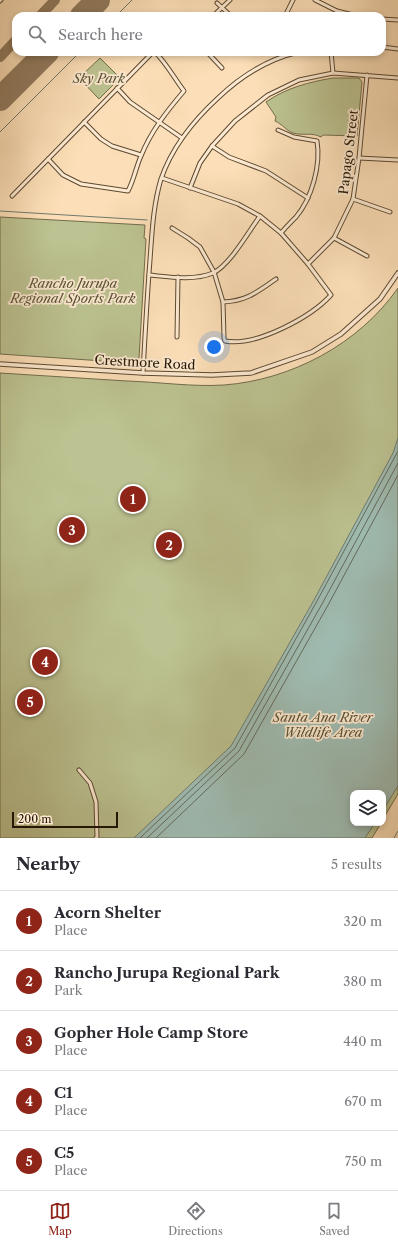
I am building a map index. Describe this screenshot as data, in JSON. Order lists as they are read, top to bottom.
{
  "streets": {
    "street": ["Papago Street", "Crestmore Road"]
  },
  "parks": ["Sky Park", "Rancho Jurupa Regional Sports Park", "Santa Ana River Wildlife Area"],
  "scale_bar": "200 m",
  "page": {
    "search": "Search here",
    "pins": [
      "1",
      "3",
      "2",
      "4",
      "5"
    ],
    "scale": "200 m",
    "heading": ["Nearby", "5 results"],
    "list": [
      {
        "mark": "1",
        "name": "Acorn Shelter",
        "note": "Place",
        "value": "320 m"
      },
      {
        "mark": "2",
        "name": "Rancho Jurupa Regional Park",
        "note": "Park",
        "value": "380 m"
      },
      {
        "mark": "3",
        "name": "Gopher Hole Camp Store",
        "note": "Place",
        "value": "440 m"
      },
      {
        "mark": "4",
        "name": "C1",
        "note": "Place",
        "value": "670 m"
      },
      {
        "mark": "5",
        "name": "C5",
        "note": "Place",
        "value": "750 m"
      }
    ],
    "nav": ["Map", "Directions", "Saved"]
  }
}
